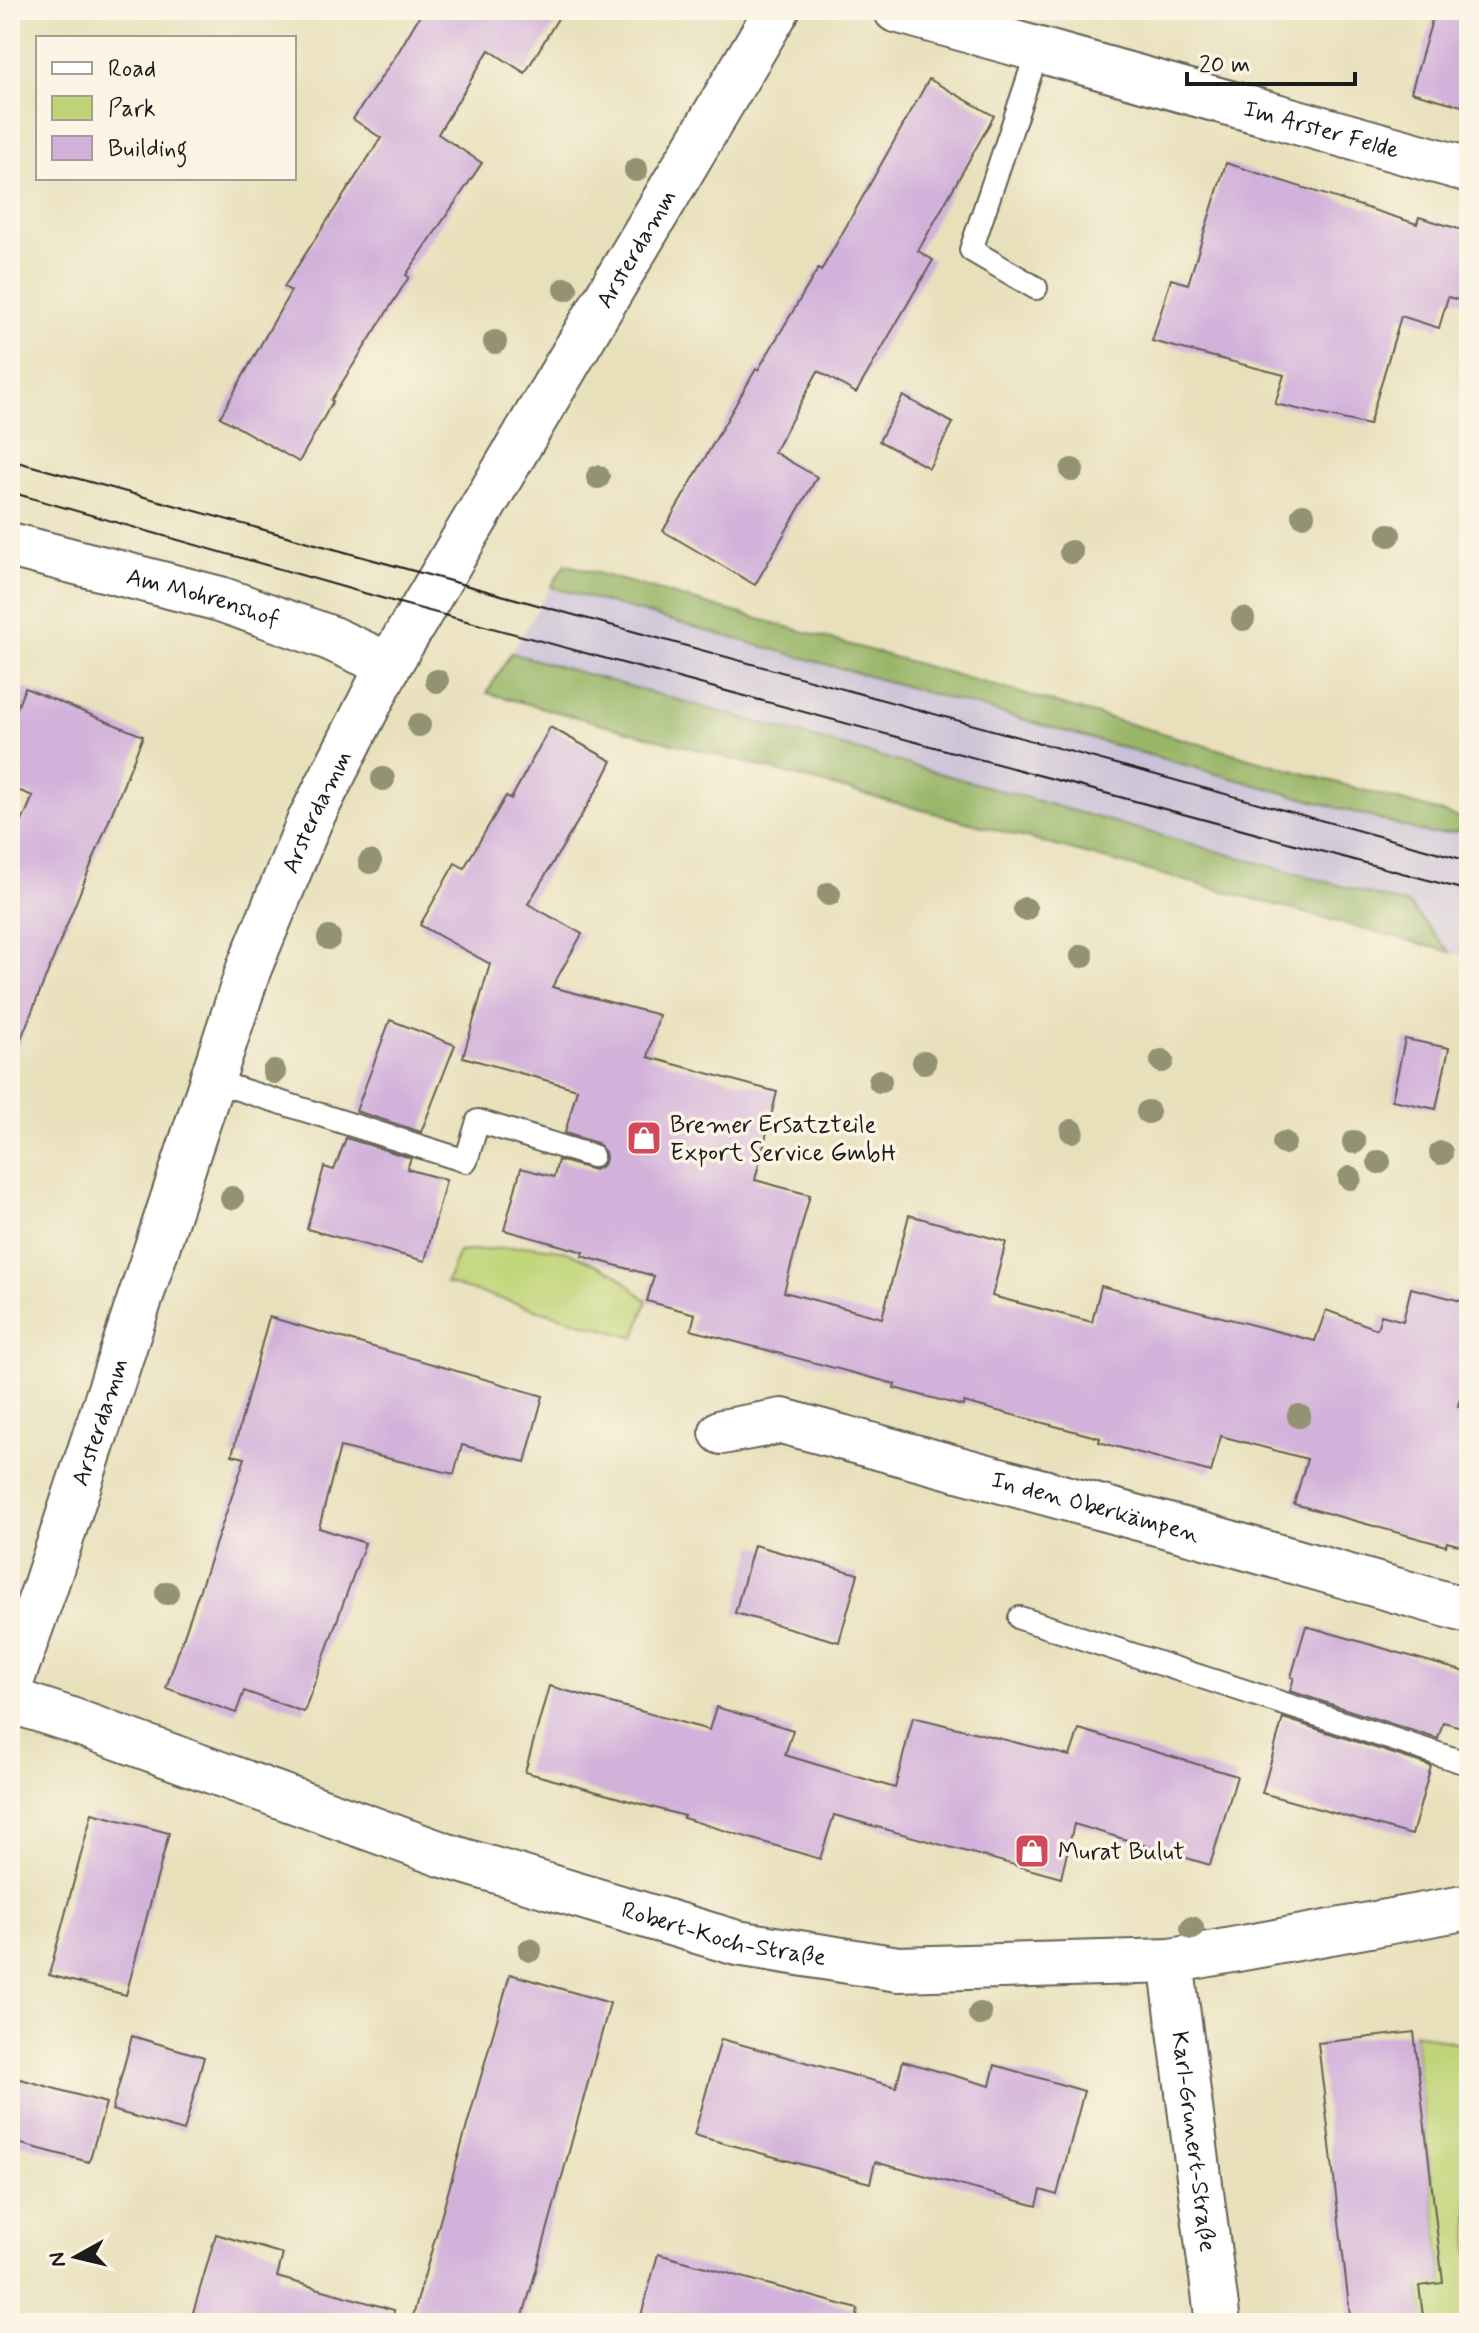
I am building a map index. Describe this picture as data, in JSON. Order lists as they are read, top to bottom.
{
  "streets": {
    "street": [
      "Im Arster Felde",
      "Arsterdamm",
      "Am Mohrenshof",
      "In den Oberkämpen",
      "Robert-Koch-Straße",
      "Karl-Grunert-Straße"
    ]
  },
  "crossings": [
    ["Arsterdamm", "Am Mohrenshof"],
    ["Robert-Koch-Straße", "Karl-Grunert-Straße"]
  ],
  "places": {
    "shop": ["Bremer Ersatzteile Export Service GmbH", "Murat Bulut"]
  },
  "legend": ["Road", "Park", "Building"],
  "scale_bar": "20 m",
  "north": "left"
}
